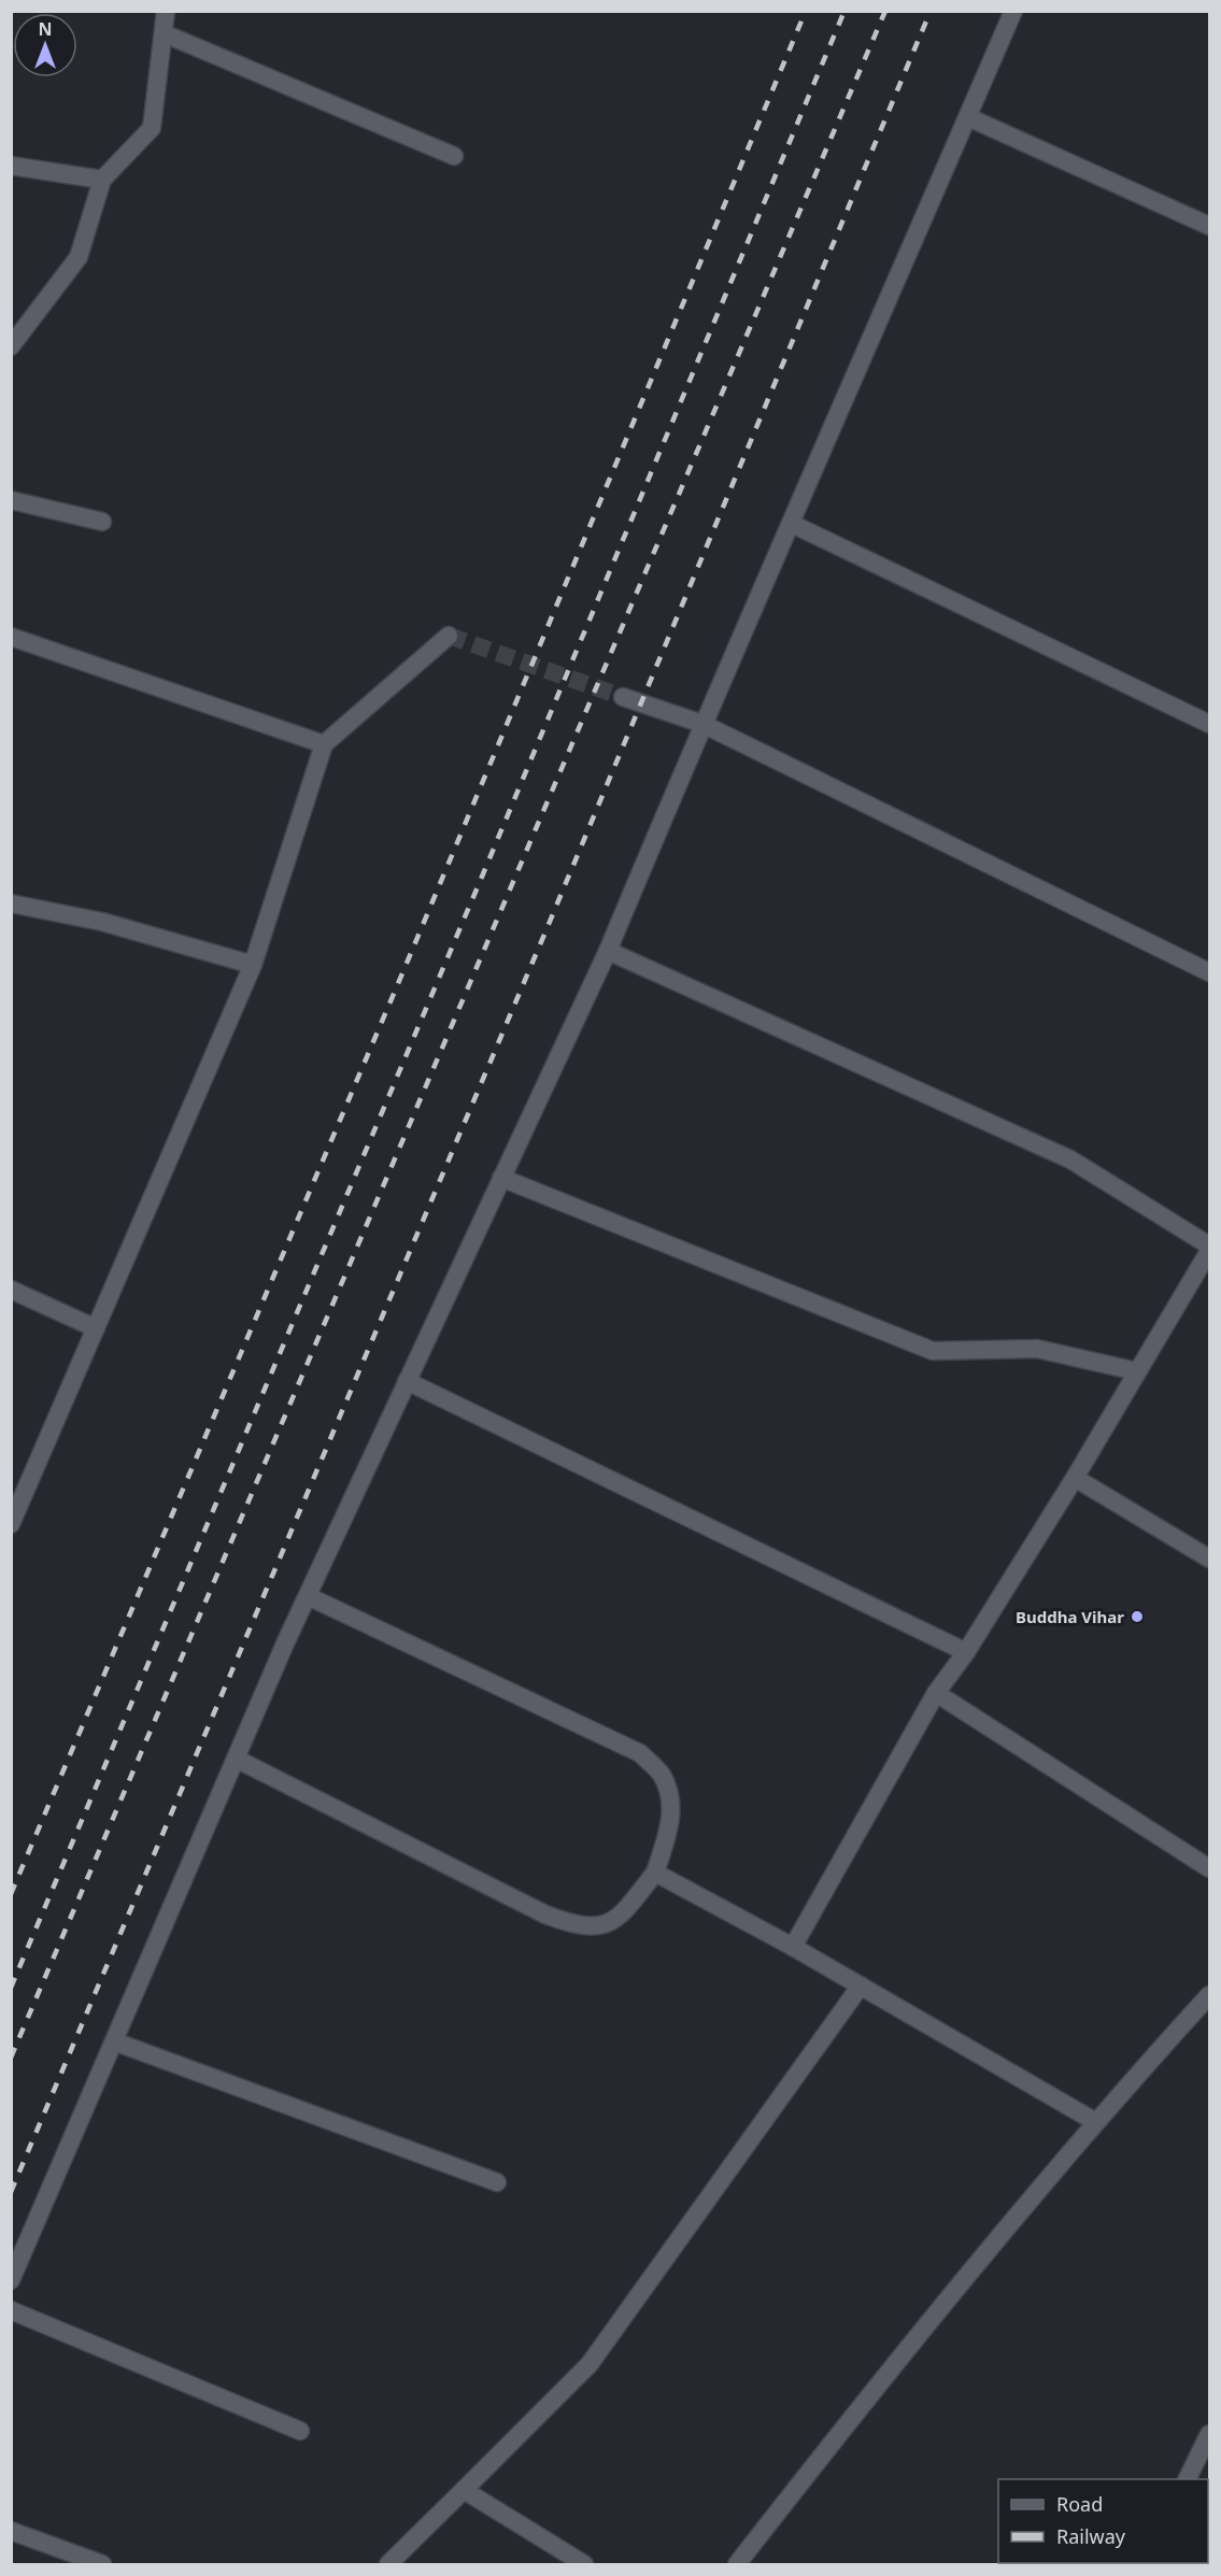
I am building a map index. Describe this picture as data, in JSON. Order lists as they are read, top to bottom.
{
  "places": ["Buddha Vihar"],
  "legend": ["Road", "Railway"],
  "north": "top"
}
